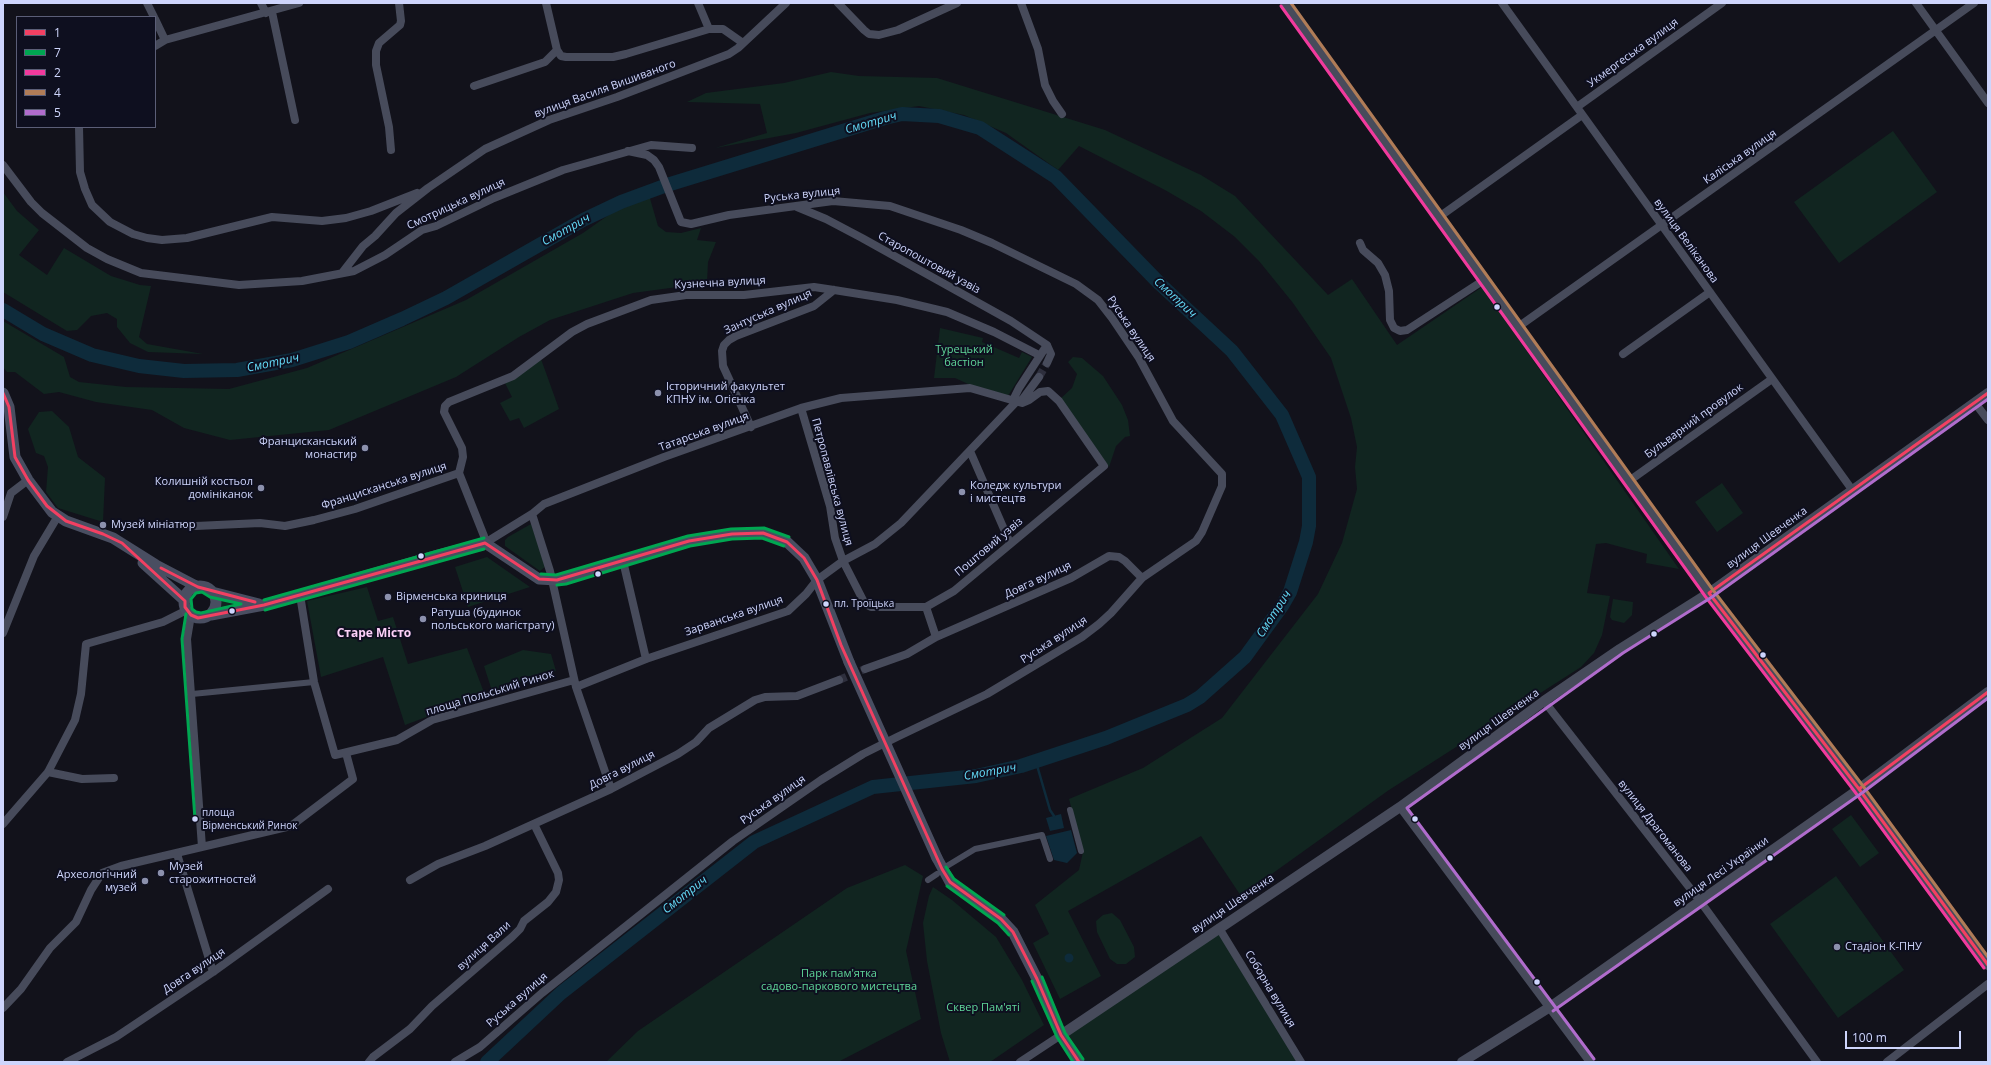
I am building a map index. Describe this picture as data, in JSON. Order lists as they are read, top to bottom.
{
  "streets": {
    "street": [
      "Укмергеська вулиця",
      "вулиця Василя Вишиваного",
      "Каліська вулиця",
      "Руська вулиця",
      "Смотрицька вулиця",
      "вулиця Веліканова",
      "Старопоштовий узвіз",
      "Кузнечна вулиця",
      "Зантуська вулиця",
      "Бульварний провулок",
      "Татарська вулиця",
      "Петропавлівська вулиця",
      "Францисканська вулиця",
      "вулиця Шевченка",
      "Поштовий узвіз",
      "Довга вулиця",
      "Зарванська вулиця",
      "площа Польський Ринок",
      "вулиця Драгоманова",
      "вулиця Лесі Українки",
      "вулиця Вали",
      "Соборна вулиця"
    ]
  },
  "crossings": [
    ["Укмергеська вулиця", "вулиця Веліканова"],
    ["вулиця Василя Вишиваного", "Смотрицька вулиця"],
    ["Каліська вулиця", "вулиця Веліканова"],
    ["Руська вулиця", "Смотрицька вулиця"],
    ["Руська вулиця", "Старопоштовий узвіз"],
    ["Руська вулиця", "Довга вулиця"],
    ["вулиця Веліканова", "Бульварний провулок"],
    ["вулиця Веліканова", "вулиця Шевченка"],
    ["Кузнечна вулиця", "Зантуська вулиця"],
    ["Кузнечна вулиця", "Францисканська вулиця"],
    ["Зантуська вулиця", "Татарська вулиця"],
    ["Татарська вулиця", "Петропавлівська вулиця"],
    ["Татарська вулиця", "Поштовий узвіз"],
    ["Татарська вулиця", "Зарванська вулиця"],
    ["Петропавлівська вулиця", "Поштовий узвіз"],
    ["Петропавлівська вулиця", "Зарванська вулиця"],
    ["вулиця Шевченка", "вулиця Драгоманова"],
    ["вулиця Шевченка", "Соборна вулиця"],
    ["Поштовий узвіз", "Зарванська вулиця"],
    ["Довга вулиця", "вулиця Вали"],
    ["Зарванська вулиця", "площа Польський Ринок"],
    ["вулиця Драгоманова", "вулиця Лесі Українки"]
  ],
  "districts": ["Старе Місто"],
  "water": ["Смотрич"],
  "parks": ["Турецький бастіон", "Парк пам'ятка садово-паркового мистецтва", "Сквер Пам'яті"],
  "places": [
    "Історичний факультет КПНУ ім. Огієнка",
    "Францисканський монастир",
    "Колишній костьол домініканок",
    "Коледж культури і мистецтв",
    "Музей мініатюр",
    "Вірменська криниця",
    "пл. Троїцька",
    "Ратуша (будинок польського магістрату)",
    "площа Вірменський Ринок",
    "Музей старожитностей",
    "Археологічний музей",
    "Стадіон К-ПНУ"
  ],
  "lines": [
    "transit line 4",
    "transit line 2",
    "transit line 1",
    "transit line 5",
    "transit line 7"
  ],
  "legend": [
    "1",
    "7",
    "2",
    "4",
    "5"
  ],
  "scale_bar": "100 m"
}
